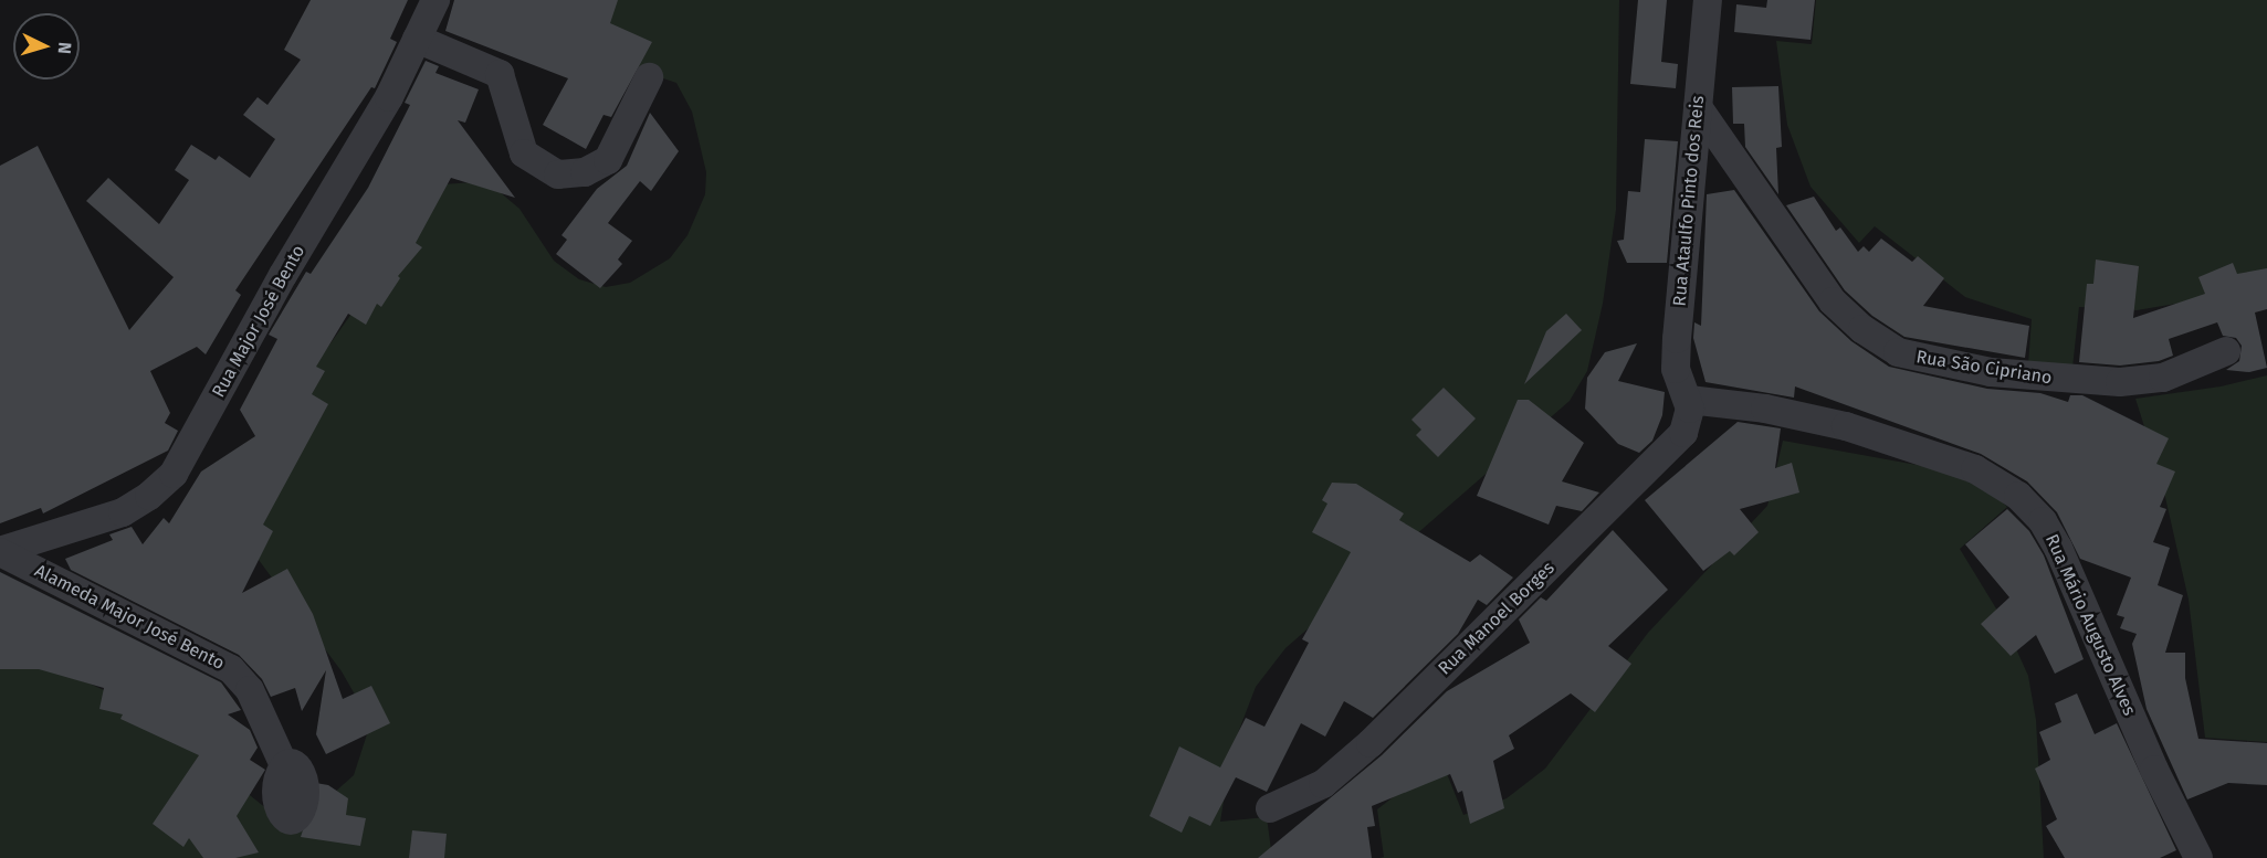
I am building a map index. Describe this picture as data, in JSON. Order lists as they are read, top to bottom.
{
  "streets": {
    "street": [
      "Rua Ataulfo Pinto dos Reis",
      "Rua Major José Bento",
      "Rua São Cipriano",
      "Alameda Major José Bento",
      "Rua Manoel Borges",
      "Rua Mário Augusto Alves"
    ]
  },
  "crossings": [
    ["Rua Ataulfo Pinto dos Reis", "Rua São Cipriano"],
    ["Rua Ataulfo Pinto dos Reis", "Rua Manoel Borges"],
    ["Rua Ataulfo Pinto dos Reis", "Rua Mário Augusto Alves"],
    ["Rua Major José Bento", "Alameda Major José Bento"],
    ["Rua Manoel Borges", "Rua Mário Augusto Alves"]
  ],
  "north": "right"
}
